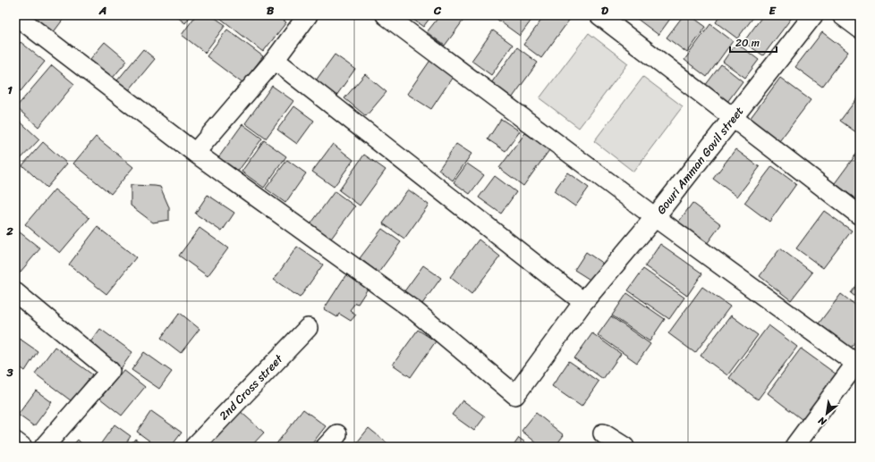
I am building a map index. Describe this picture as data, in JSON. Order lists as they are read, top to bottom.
{
  "streets": {
    "street": ["Gowri Amman Govil street", "2nd Cross street"]
  },
  "scale_bar": "20 m",
  "north": "bottom left",
  "grid": {
    "columns": [
      "A",
      "B",
      "C",
      "D",
      "E"
    ],
    "rows": ["1", "2", "3"]
  }
}
